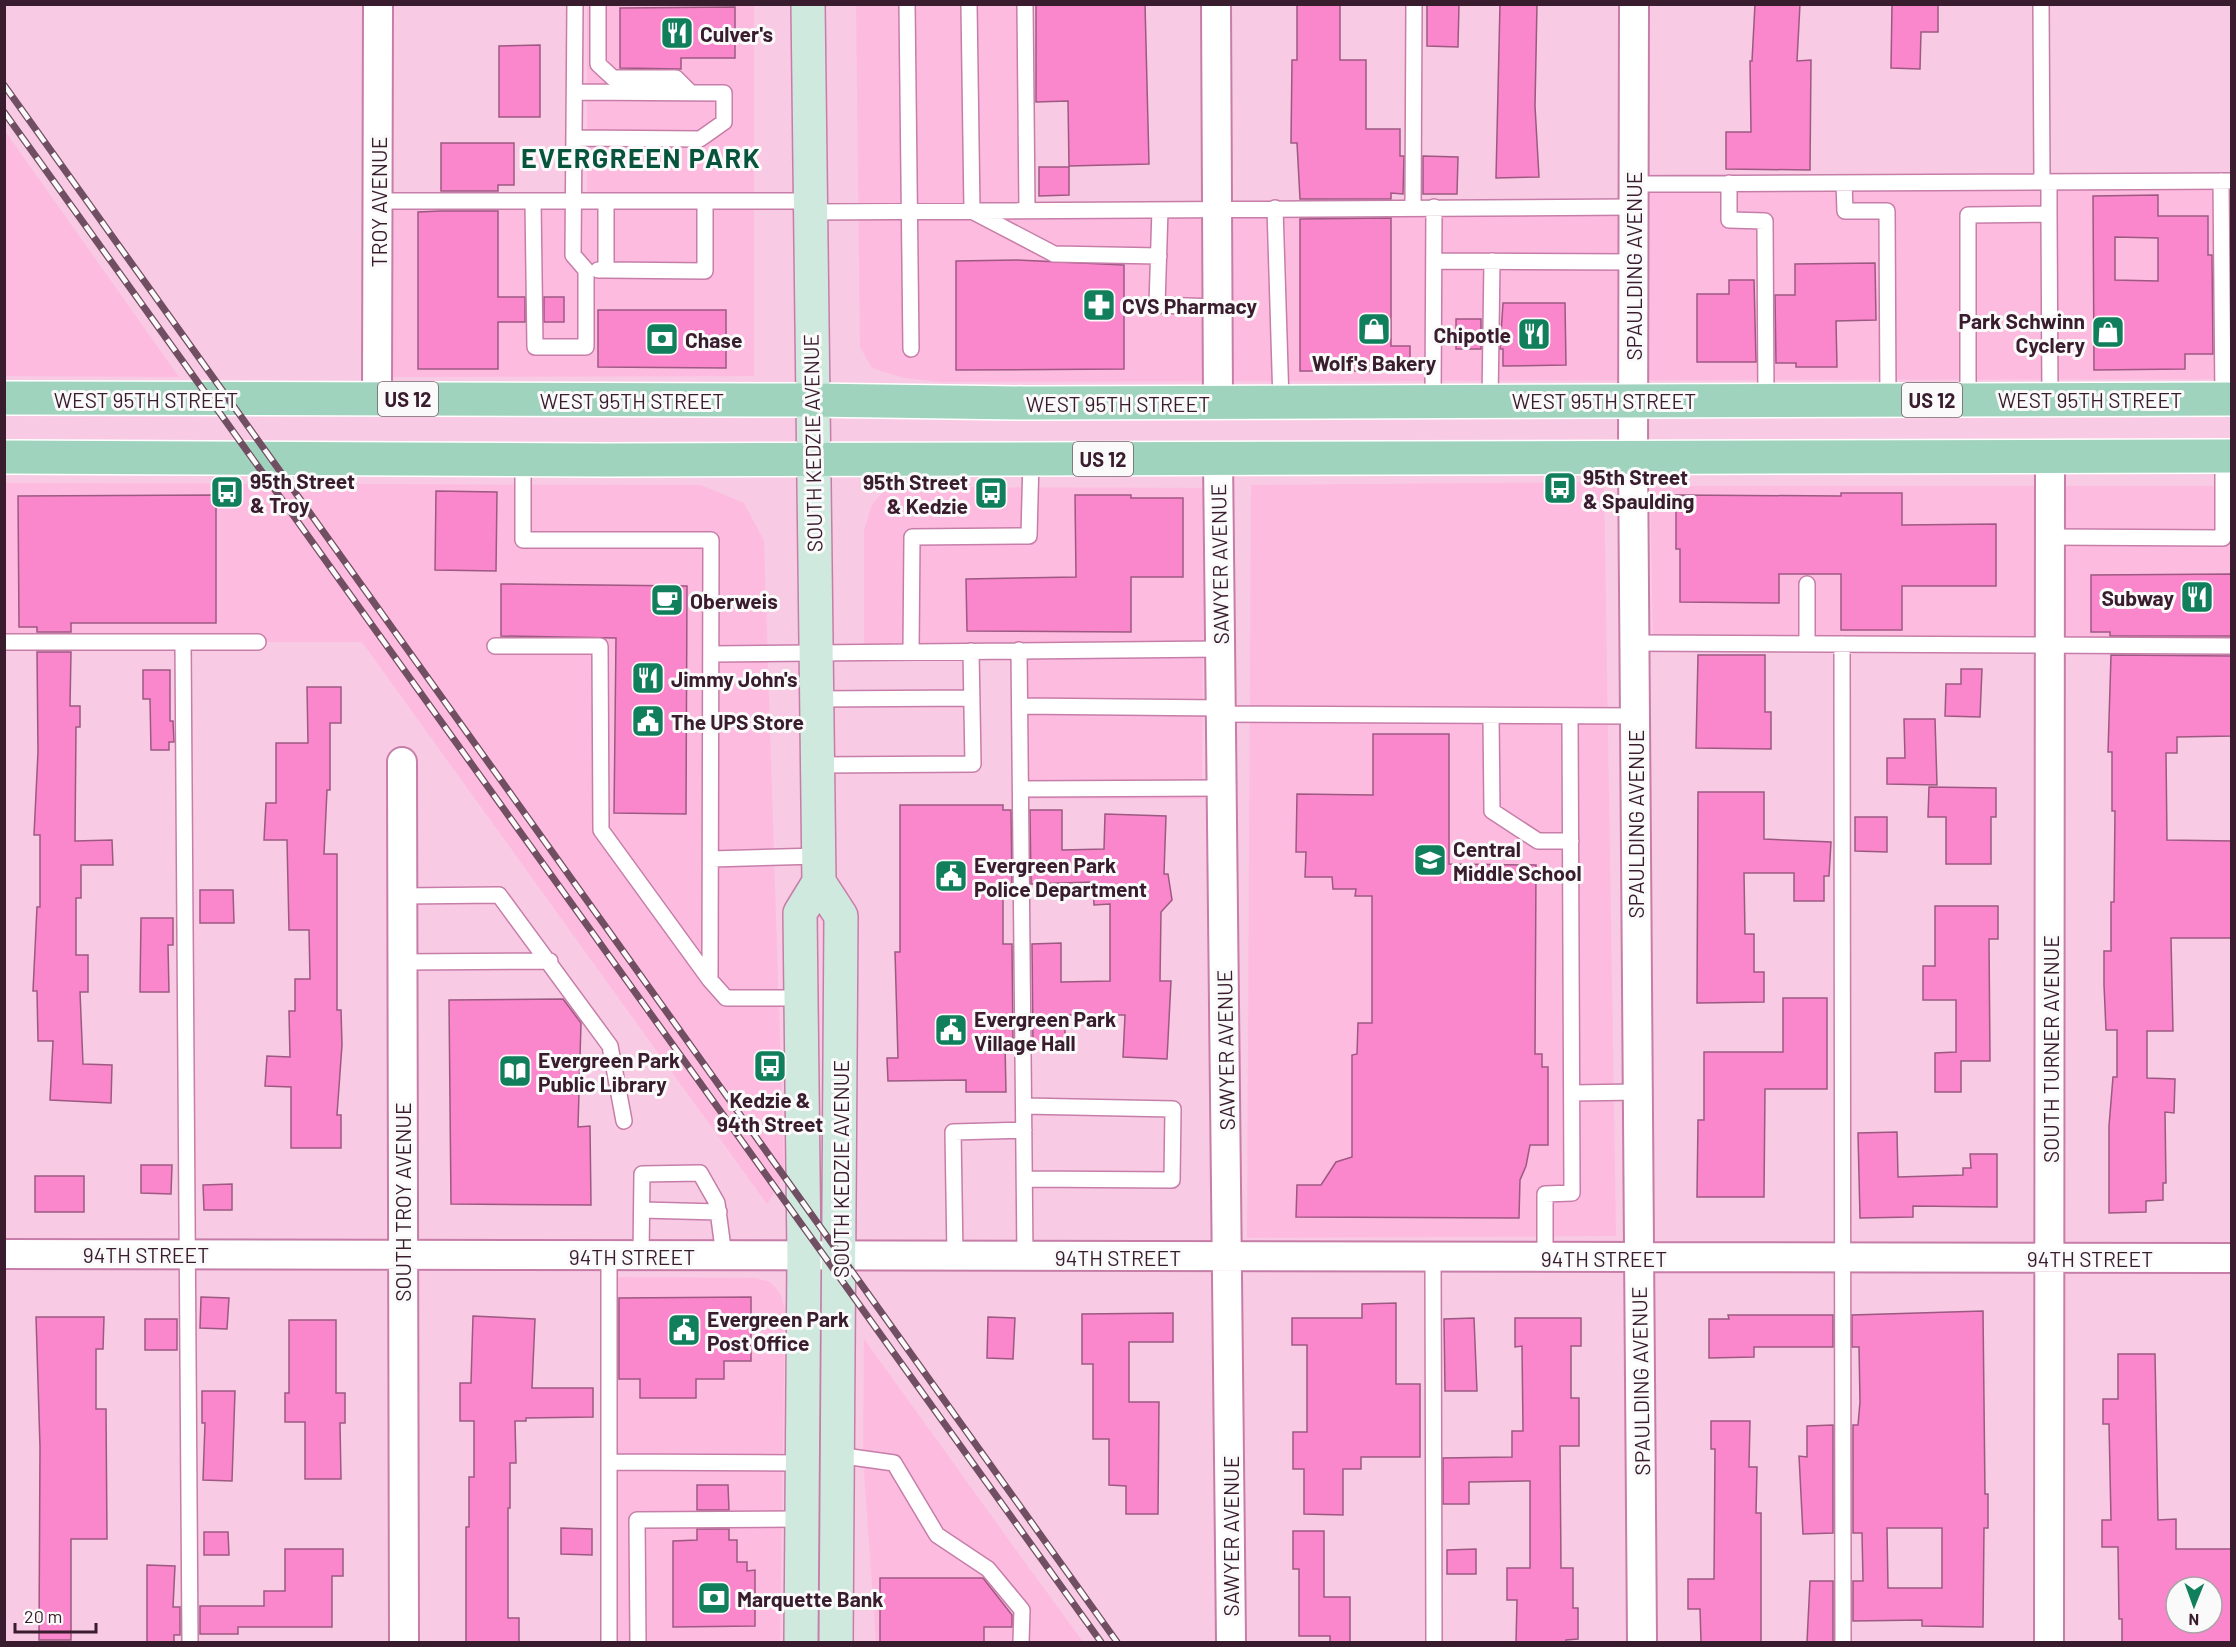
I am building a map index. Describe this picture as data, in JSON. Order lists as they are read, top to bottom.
{
  "streets": {
    "main road": ["WEST 95TH STREET", "US 12", "SOUTH KEDZIE AVENUE"],
    "street": [
      "TROY AVENUE",
      "SPAULDING AVENUE",
      "SAWYER AVENUE",
      "SOUTH TURNER AVENUE",
      "SOUTH TROY AVENUE",
      "94TH STREET"
    ]
  },
  "crossings": [
    ["TROY AVENUE", "WEST 95TH STREET"],
    ["SPAULDING AVENUE", "WEST 95TH STREET"],
    ["SPAULDING AVENUE", "US 12"],
    ["SPAULDING AVENUE", "94TH STREET"],
    ["WEST 95TH STREET", "SOUTH KEDZIE AVENUE"],
    ["US 12", "SOUTH KEDZIE AVENUE"],
    ["US 12", "SAWYER AVENUE"],
    ["US 12", "SOUTH TURNER AVENUE"],
    ["SOUTH KEDZIE AVENUE", "94TH STREET"],
    ["SAWYER AVENUE", "94TH STREET"],
    ["SOUTH TURNER AVENUE", "94TH STREET"],
    ["SOUTH TROY AVENUE", "94TH STREET"]
  ],
  "districts": ["EVERGREEN PARK"],
  "places": {
    "restaurant": [
      "Culver's",
      "Chipotle",
      "Subway",
      "Jimmy John's"
    ],
    "pharmacy": ["CVS Pharmacy"],
    "shop": ["Wolf's Bakery", "Park Schwinn Cyclery"],
    "bank": ["Chase", "Marquette Bank"],
    "bus stop": [
      "95th Street & Spaulding",
      "95th Street & Troy",
      "95th Street & Kedzie",
      "Kedzie & 94th Street"
    ],
    "cafe": ["Oberweis"],
    "public building": [
      "The UPS Store",
      "Evergreen Park Police Department",
      "Evergreen Park Village Hall",
      "Evergreen Park Post Office"
    ],
    "school or university": ["Central Middle School"],
    "library": ["Evergreen Park Public Library"]
  },
  "scale_bar": "20 m",
  "north": "bottom"
}
